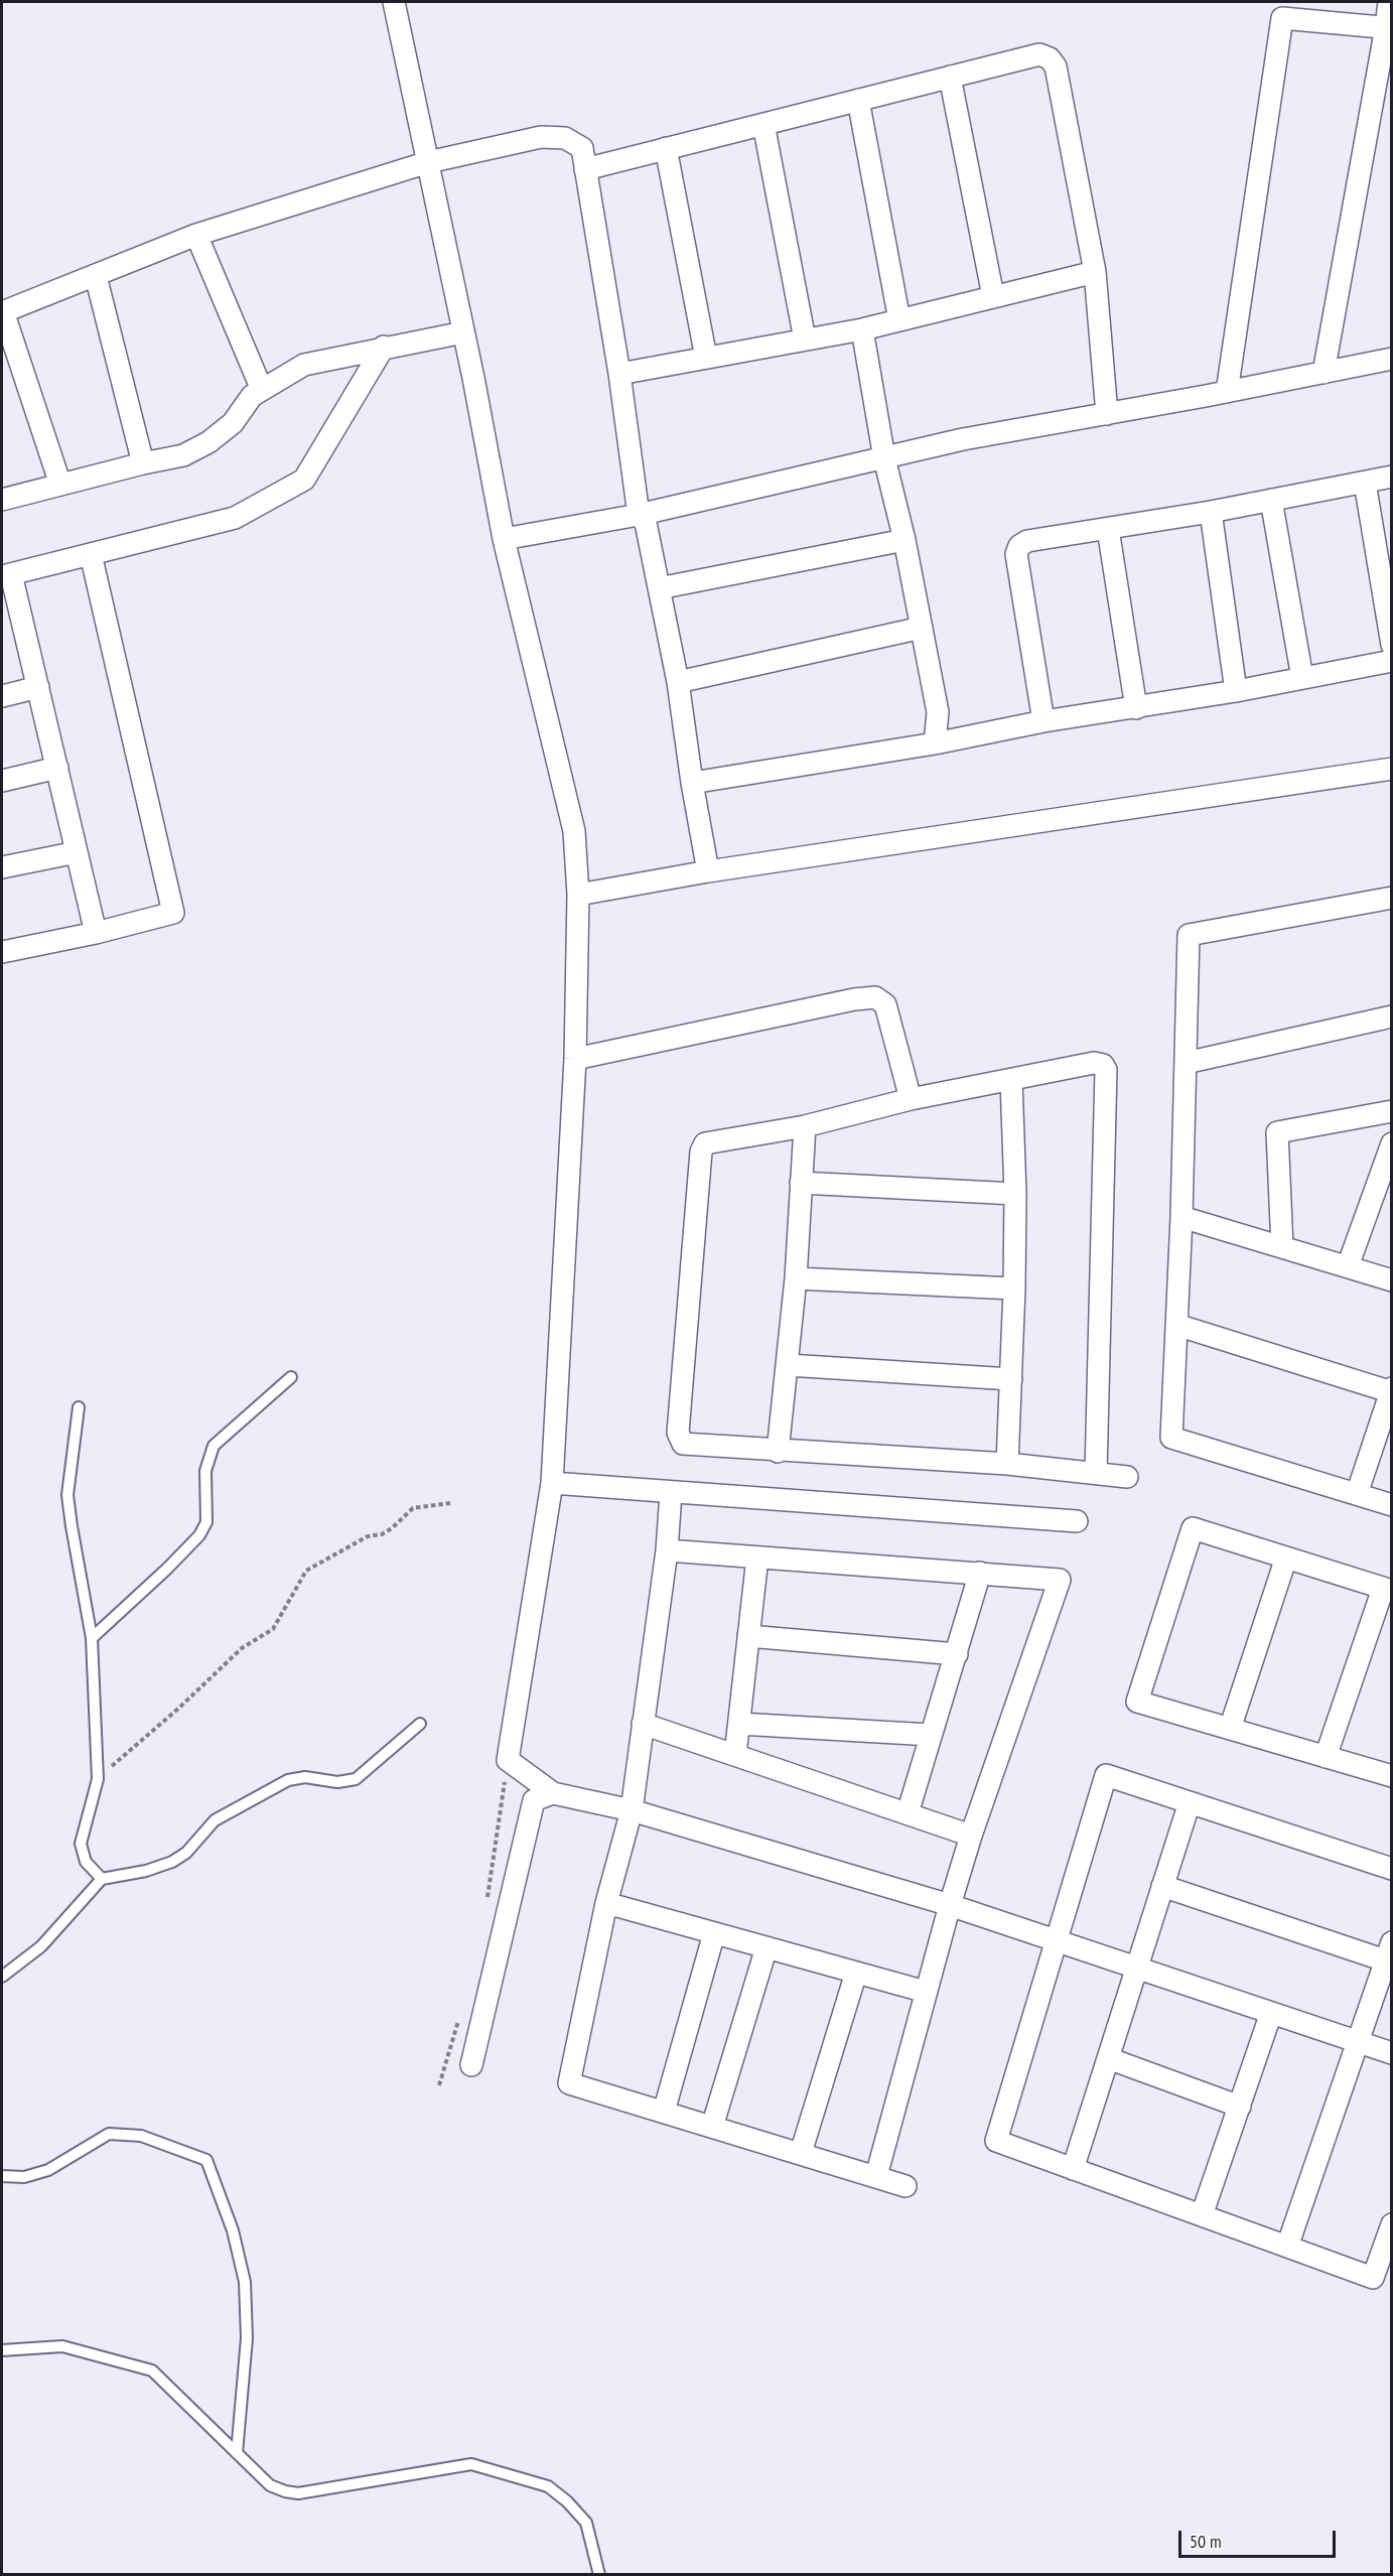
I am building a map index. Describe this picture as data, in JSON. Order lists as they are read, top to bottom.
{
  "scale_bar": "50 m"
}
